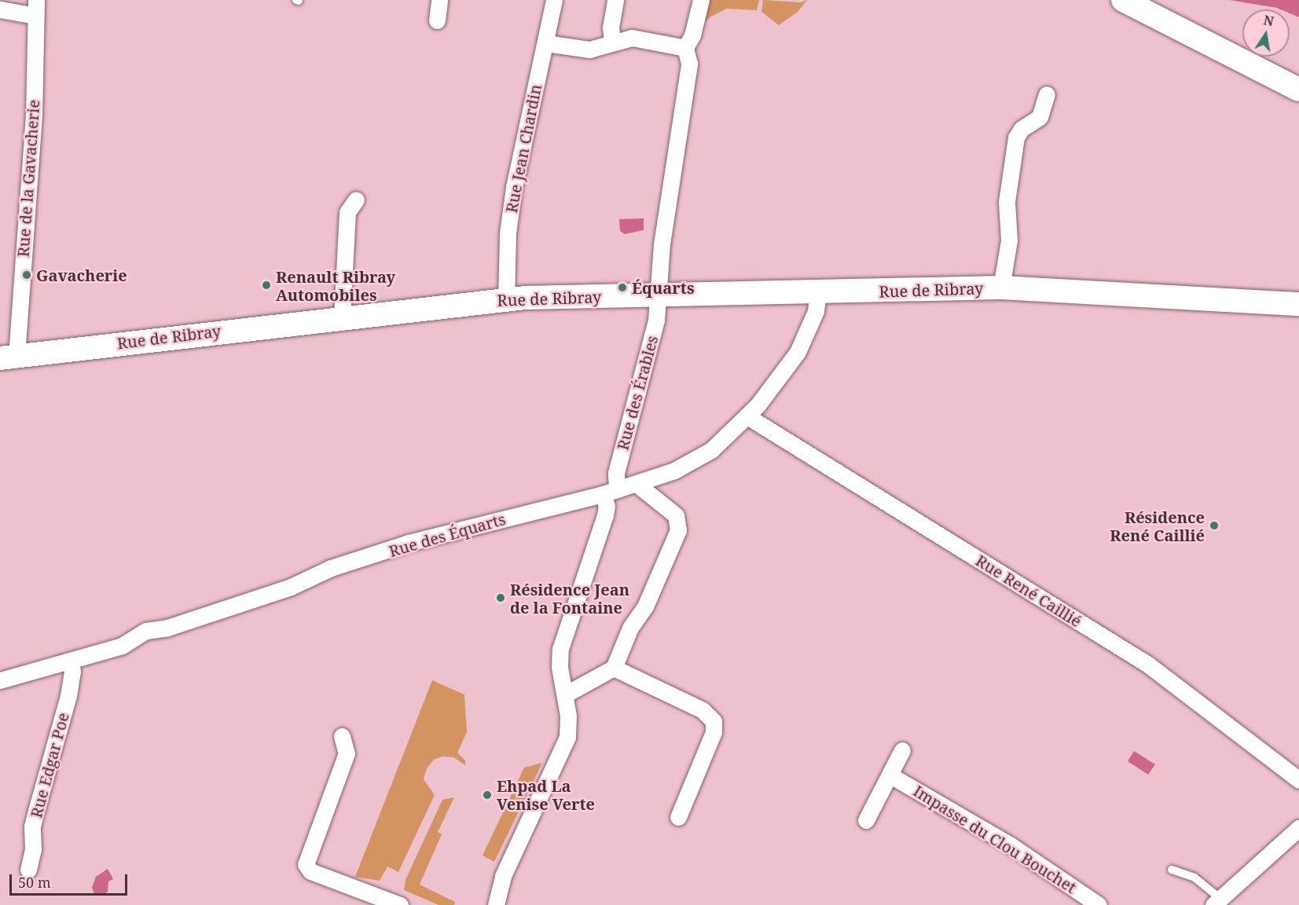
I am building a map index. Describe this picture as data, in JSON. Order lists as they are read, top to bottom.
{
  "streets": {
    "street": [
      "Rue Jean Chardin",
      "Rue de la Gavacherie",
      "Rue de Ribray",
      "Rue des Érables",
      "Rue des Équarts",
      "Rue René Caillié",
      "Rue Edgar Poe",
      "Impasse du Clou Bouchet"
    ]
  },
  "crossings": [
    ["Rue Jean Chardin", "Rue de Ribray"],
    ["Rue de la Gavacherie", "Rue de Ribray"],
    ["Rue de Ribray", "Rue des Érables"],
    ["Rue de Ribray", "Rue des Équarts"],
    ["Rue des Érables", "Rue des Équarts"],
    ["Rue des Équarts", "Rue René Caillié"],
    ["Rue des Équarts", "Rue Edgar Poe"]
  ],
  "places": [
    "Gavacherie",
    "Renault Ribray Automobiles",
    "Équarts",
    "Résidence René Caillié",
    "Résidence Jean de la Fontaine",
    "Ehpad La Venise Verte"
  ],
  "scale_bar": "50 m",
  "north": "top"
}
